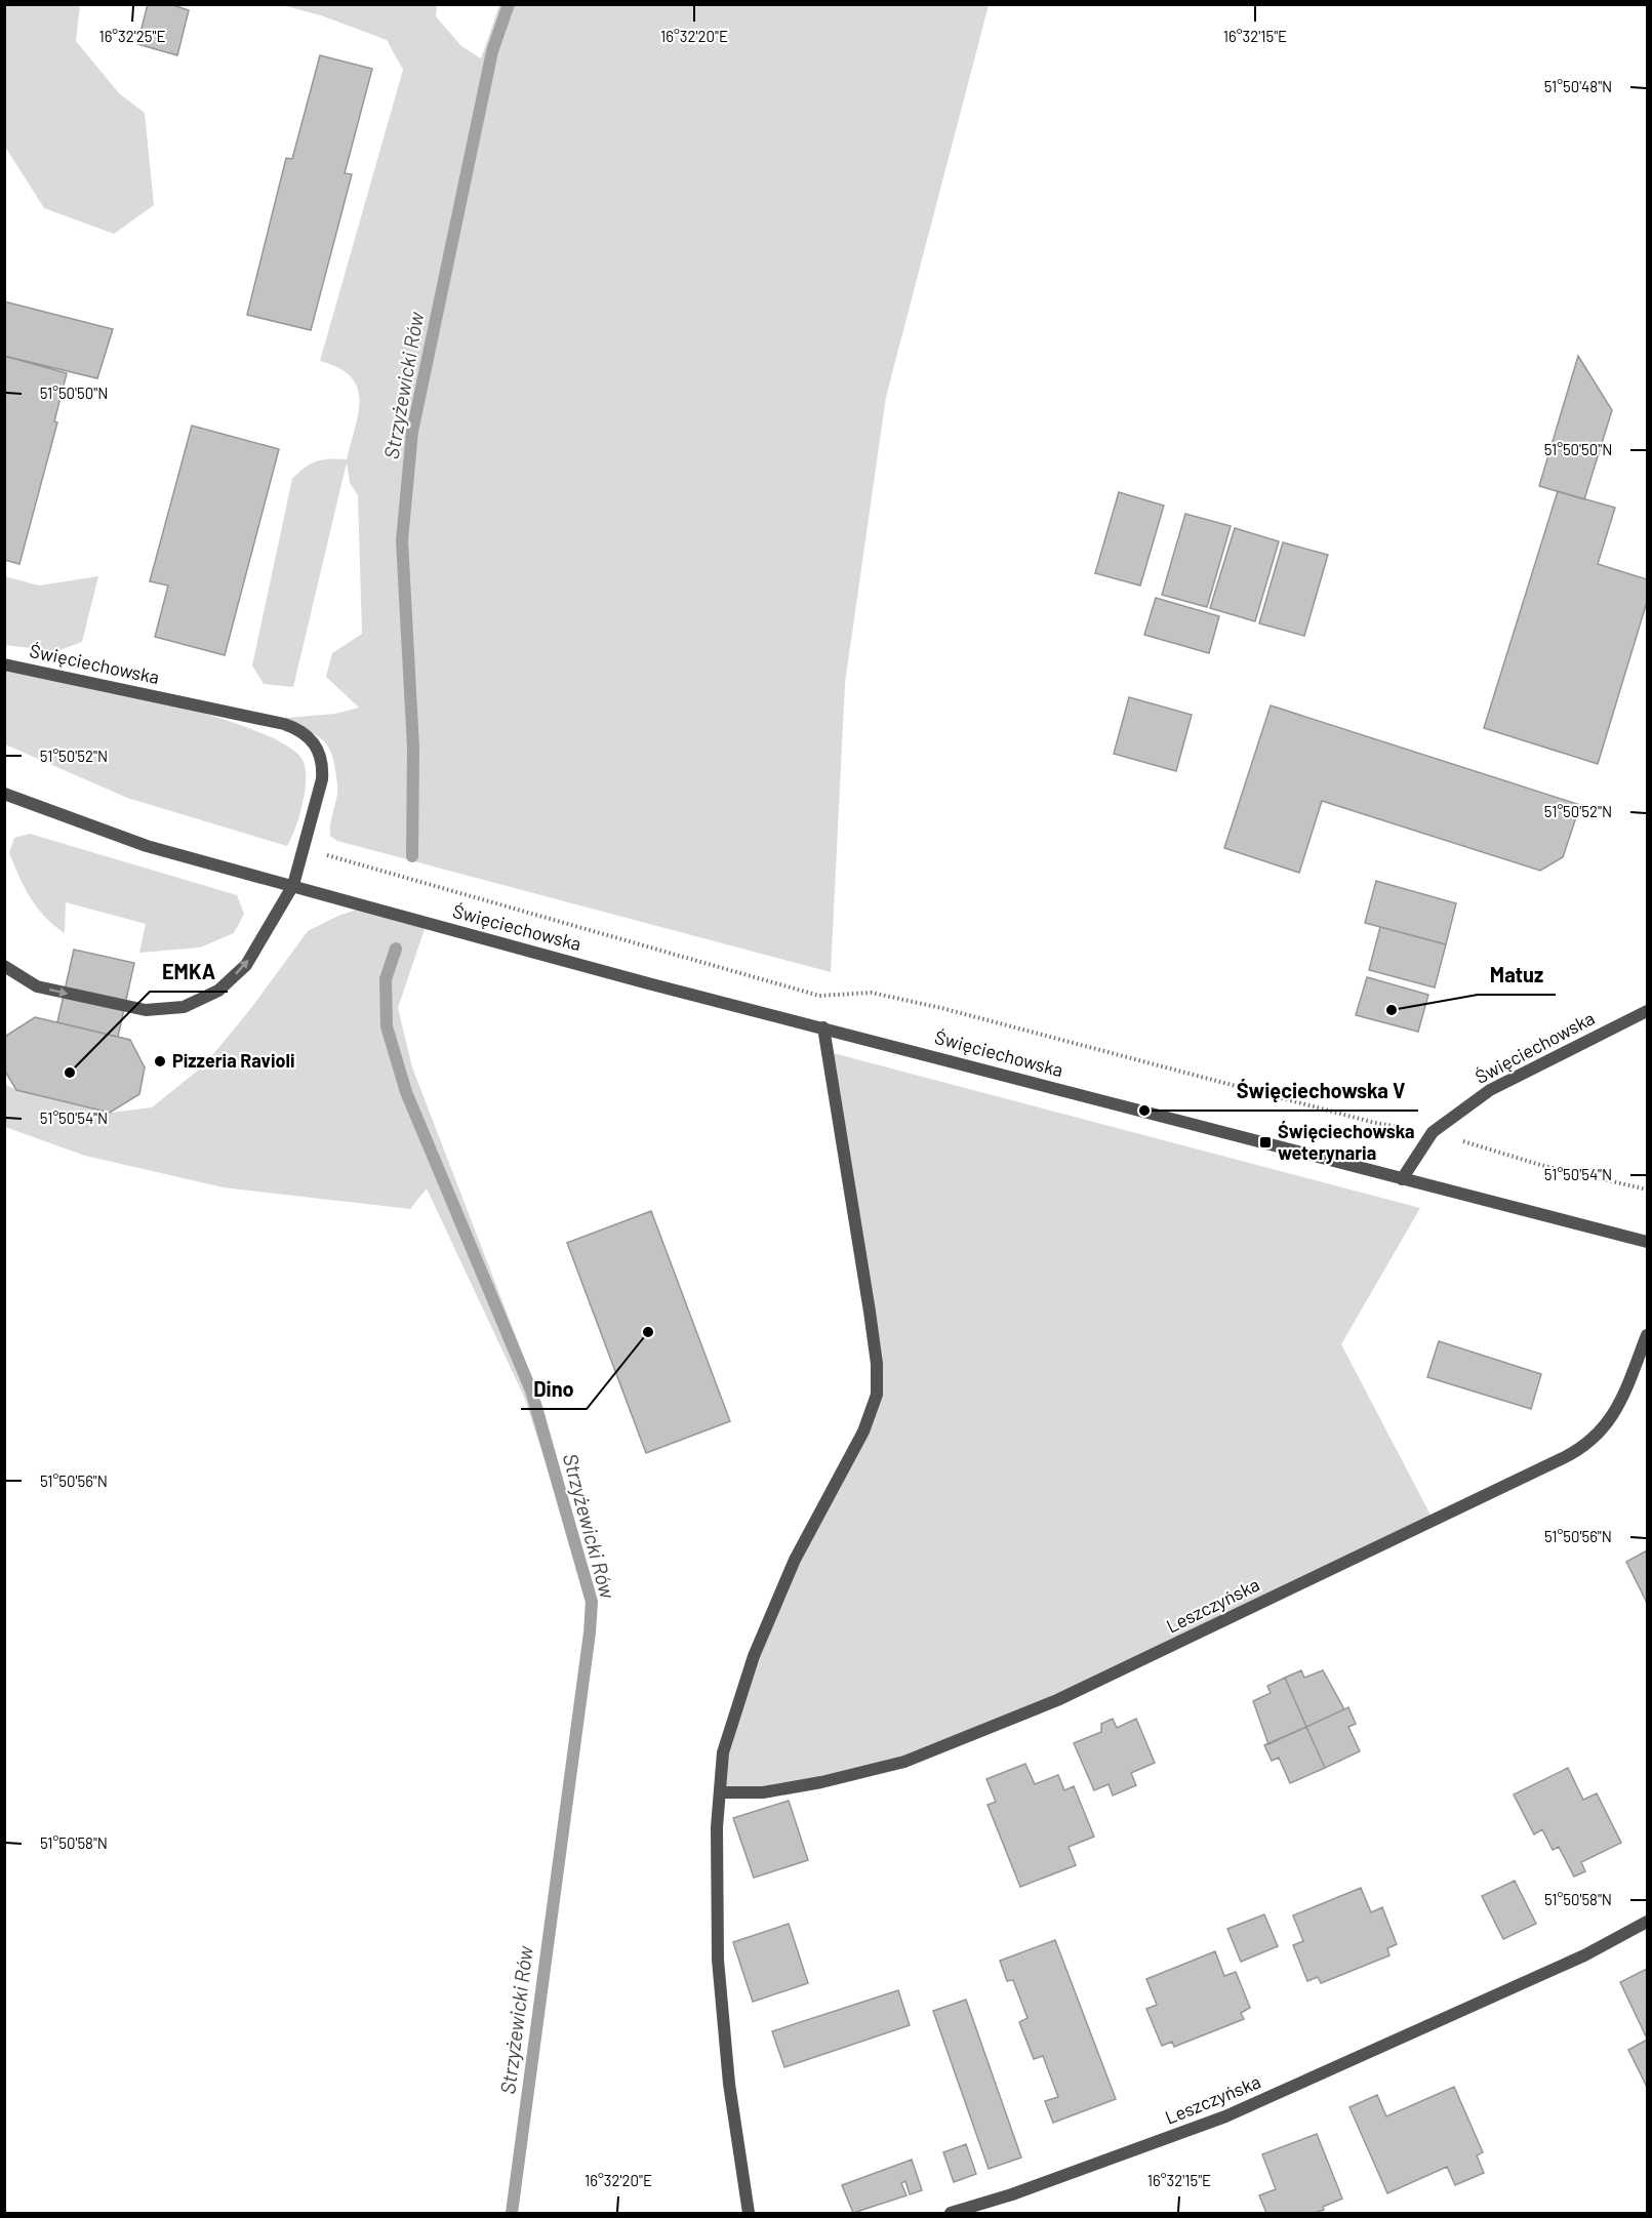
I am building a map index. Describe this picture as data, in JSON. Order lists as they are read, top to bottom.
{
  "streets": {
    "street": ["Święciechowska", "Leszczyńska"]
  },
  "water": ["Strzyżewicki Rów"],
  "places": {
    "other": [
      "Matuz",
      "Pizzeria Ravioli",
      "EMKA",
      "Święciechowska V",
      "Dino"
    ],
    "transit": ["Święciechowska weterynaria"]
  },
  "coordinates": [
    "16°32'25\"E",
    "16°32'20\"E",
    "16°32'15\"E",
    "51°50'48\"N",
    "51°50'50\"N",
    "51°50'52\"N",
    "51°50'54\"N",
    "51°50'56\"N",
    "51°50'58\"N"
  ]
}
